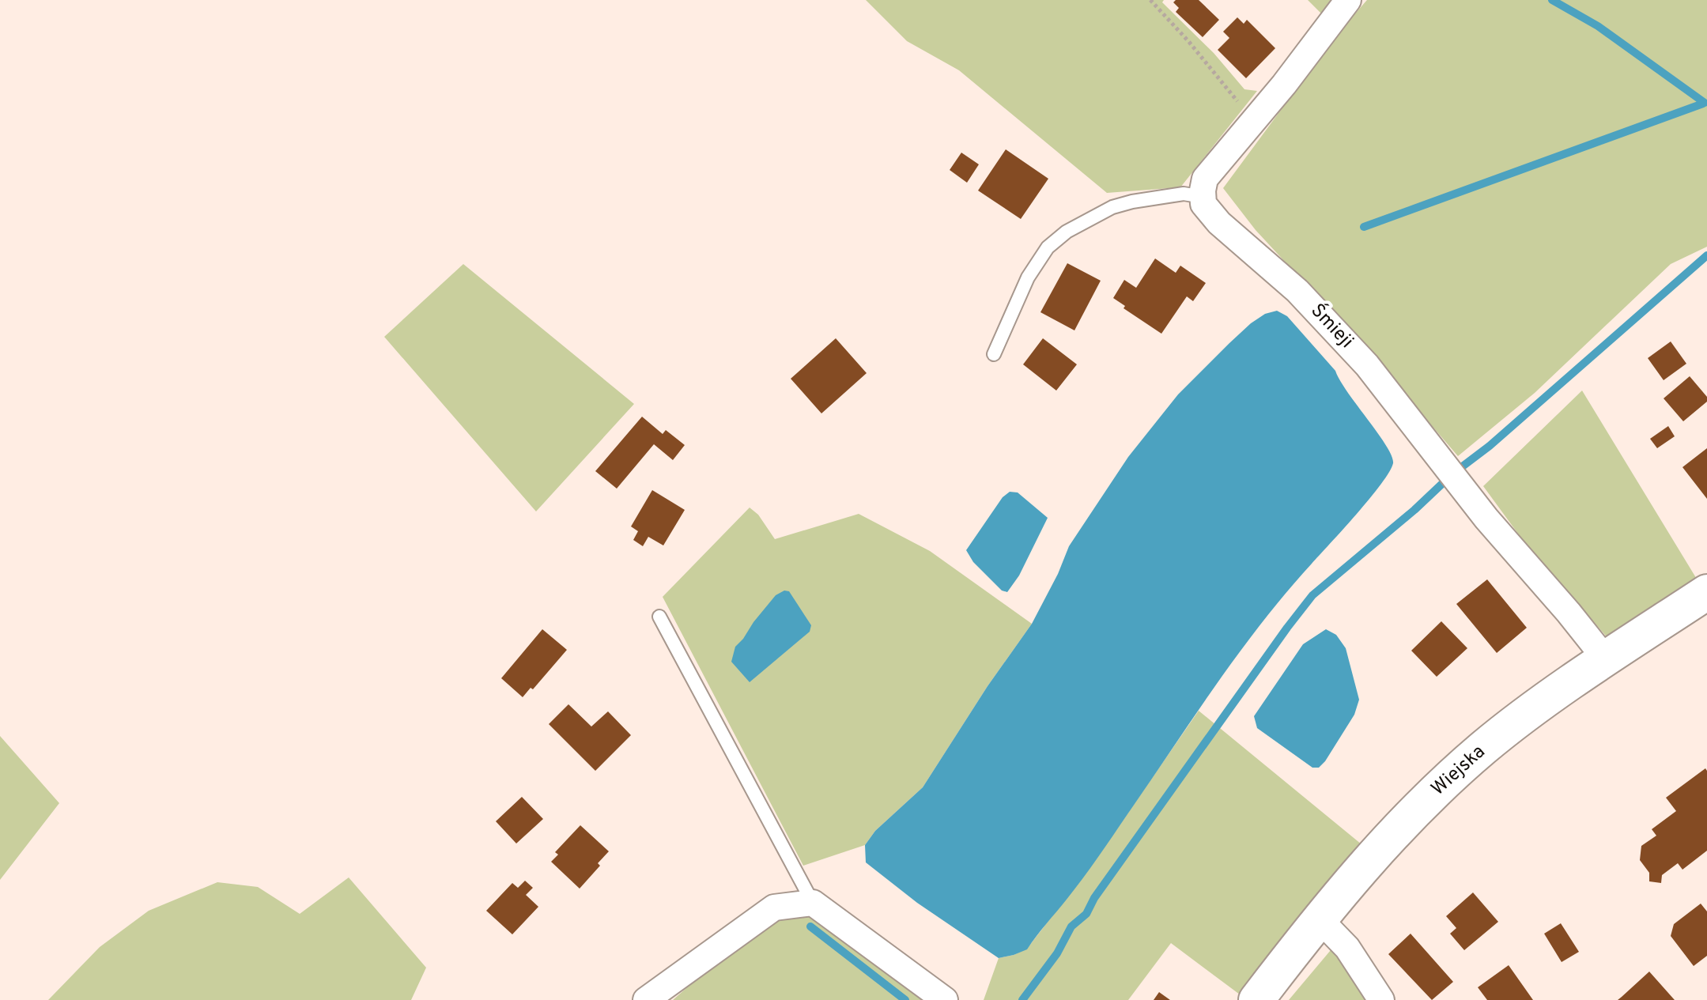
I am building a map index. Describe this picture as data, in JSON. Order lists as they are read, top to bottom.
{
  "streets": {
    "street": ["Śmieji", "Wiejska"]
  },
  "crossings": [
    ["Śmieji", "Wiejska"]
  ]
}
